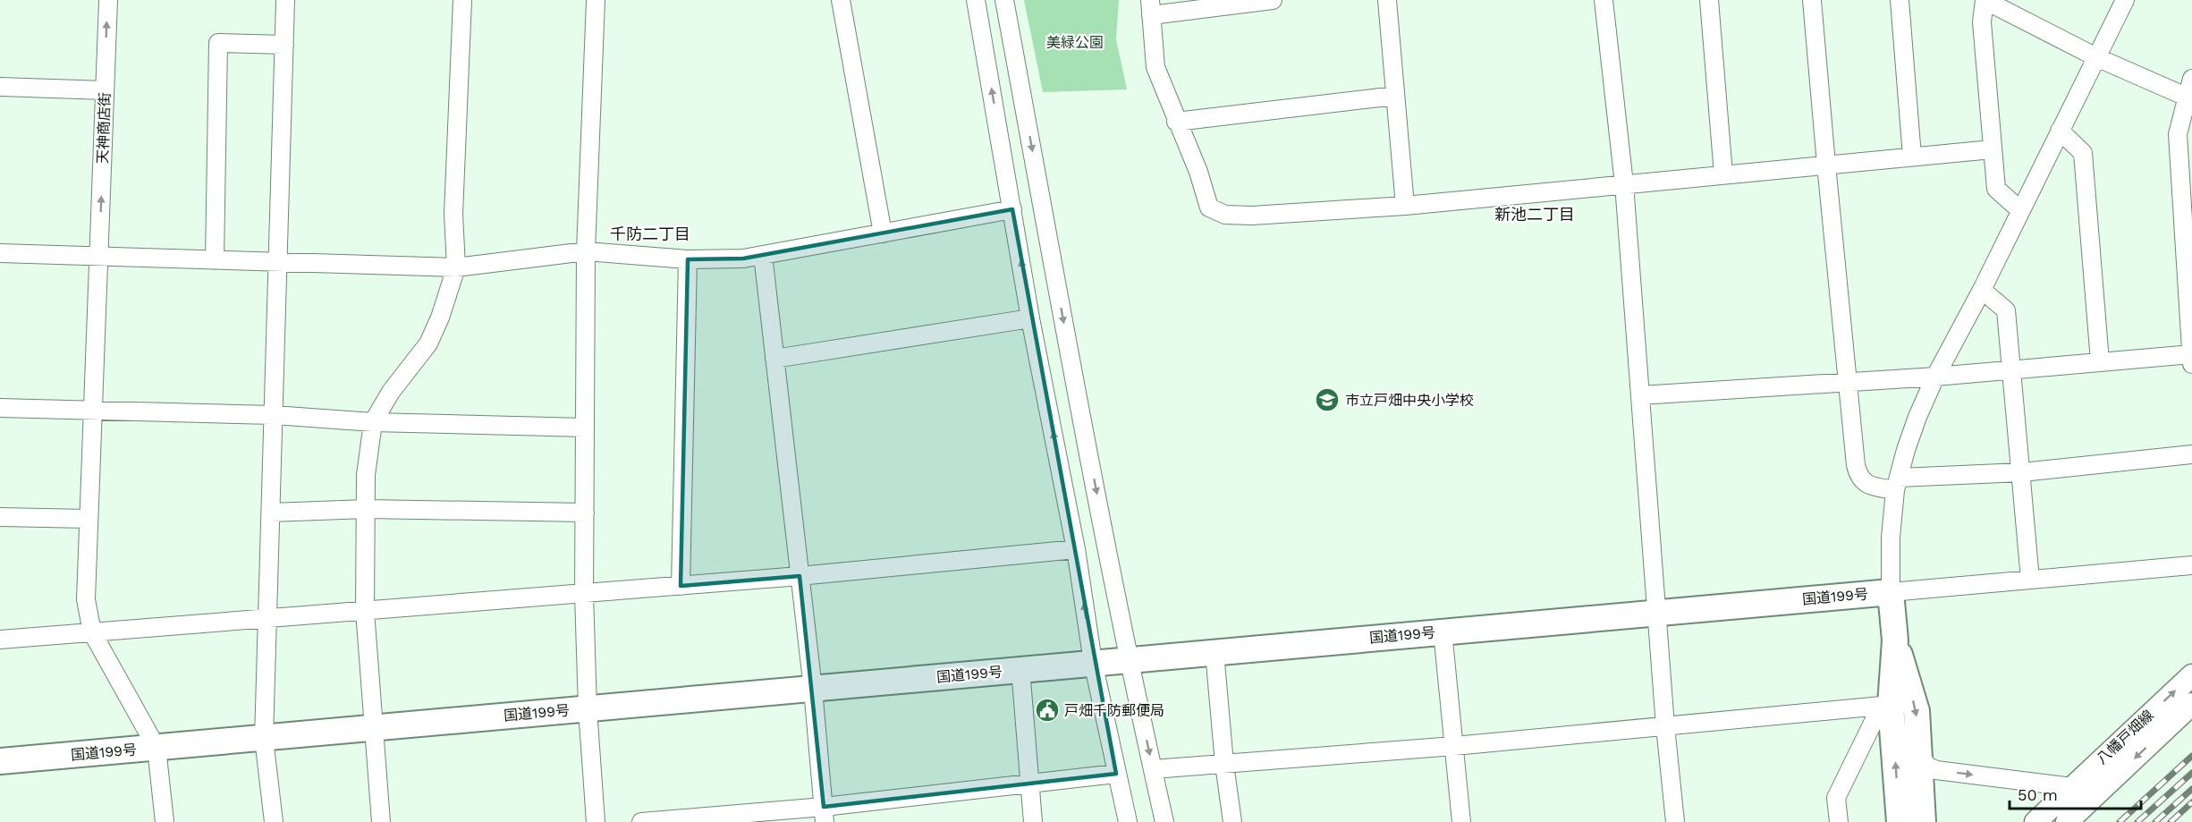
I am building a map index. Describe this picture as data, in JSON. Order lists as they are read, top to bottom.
{
  "streets": {
    "highway": ["国道199号"],
    "main road": ["八幡戸畑線"],
    "street": ["天神商店街"]
  },
  "crossings": [
    ["天神商店街", "国道199号"]
  ],
  "districts": ["新池二丁目", "千防二丁目"],
  "parks": ["美緑公園"],
  "places": {
    "school or university": ["市立戸畑中央小学校"],
    "public building": ["戸畑千防郵便局"]
  },
  "scale_bar": "50 m"
}
